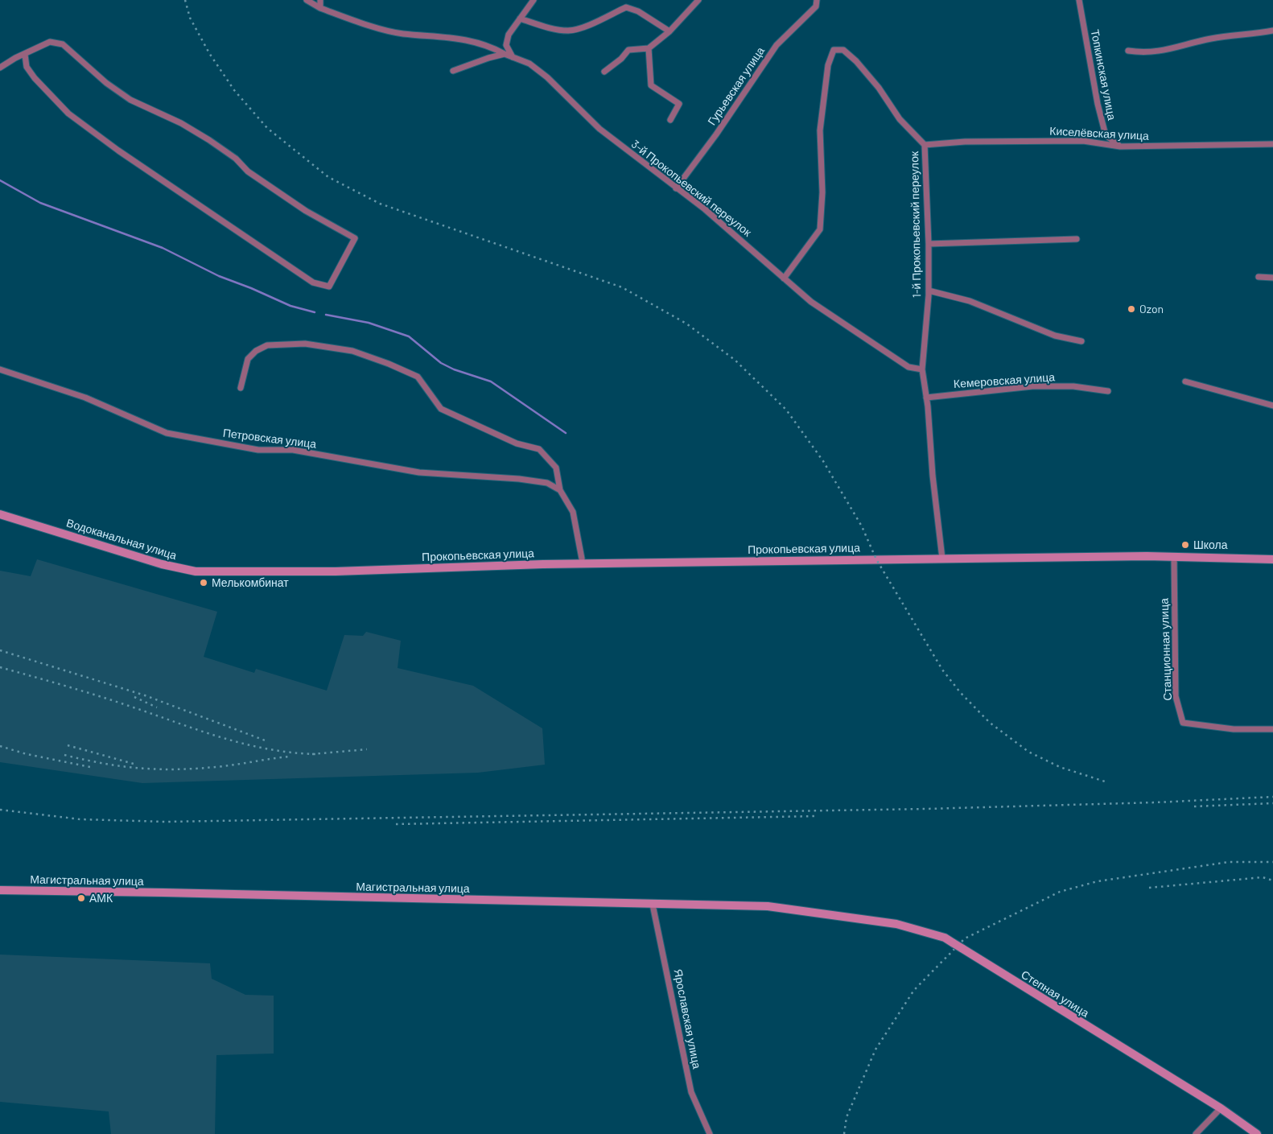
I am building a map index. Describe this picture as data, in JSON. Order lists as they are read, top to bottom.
{
  "streets": {
    "main road": [
      "Водоканальная улица",
      "Прокопьевская улица",
      "Магистральная улица",
      "Степная улица"
    ],
    "street": [
      "Топкинская улица",
      "Гурьевская улица",
      "Киселёвская улица",
      "3-й Прокопьевский переулок",
      "1-й Прокопьевский переулок",
      "Кемеровская улица",
      "Петровская улица",
      "Станционная улица",
      "Ярославская улица"
    ]
  },
  "crossings": [
    ["Топкинская улица", "Киселёвская улица"],
    ["Гурьевская улица", "3-й Прокопьевский переулок"],
    ["Киселёвская улица", "1-й Прокопьевский переулок"],
    ["3-й Прокопьевский переулок", "1-й Прокопьевский переулок"],
    ["1-й Прокопьевский переулок", "Кемеровская улица"],
    ["1-й Прокопьевский переулок", "Прокопьевская улица"],
    ["Водоканальная улица", "Прокопьевская улица"],
    ["Прокопьевская улица", "Станционная улица"],
    ["Магистральная улица", "Степная улица"],
    ["Магистральная улица", "Ярославская улица"]
  ],
  "places": [
    "Ozon",
    "Школа",
    "Мелькомбинат",
    "АМК"
  ]
}
